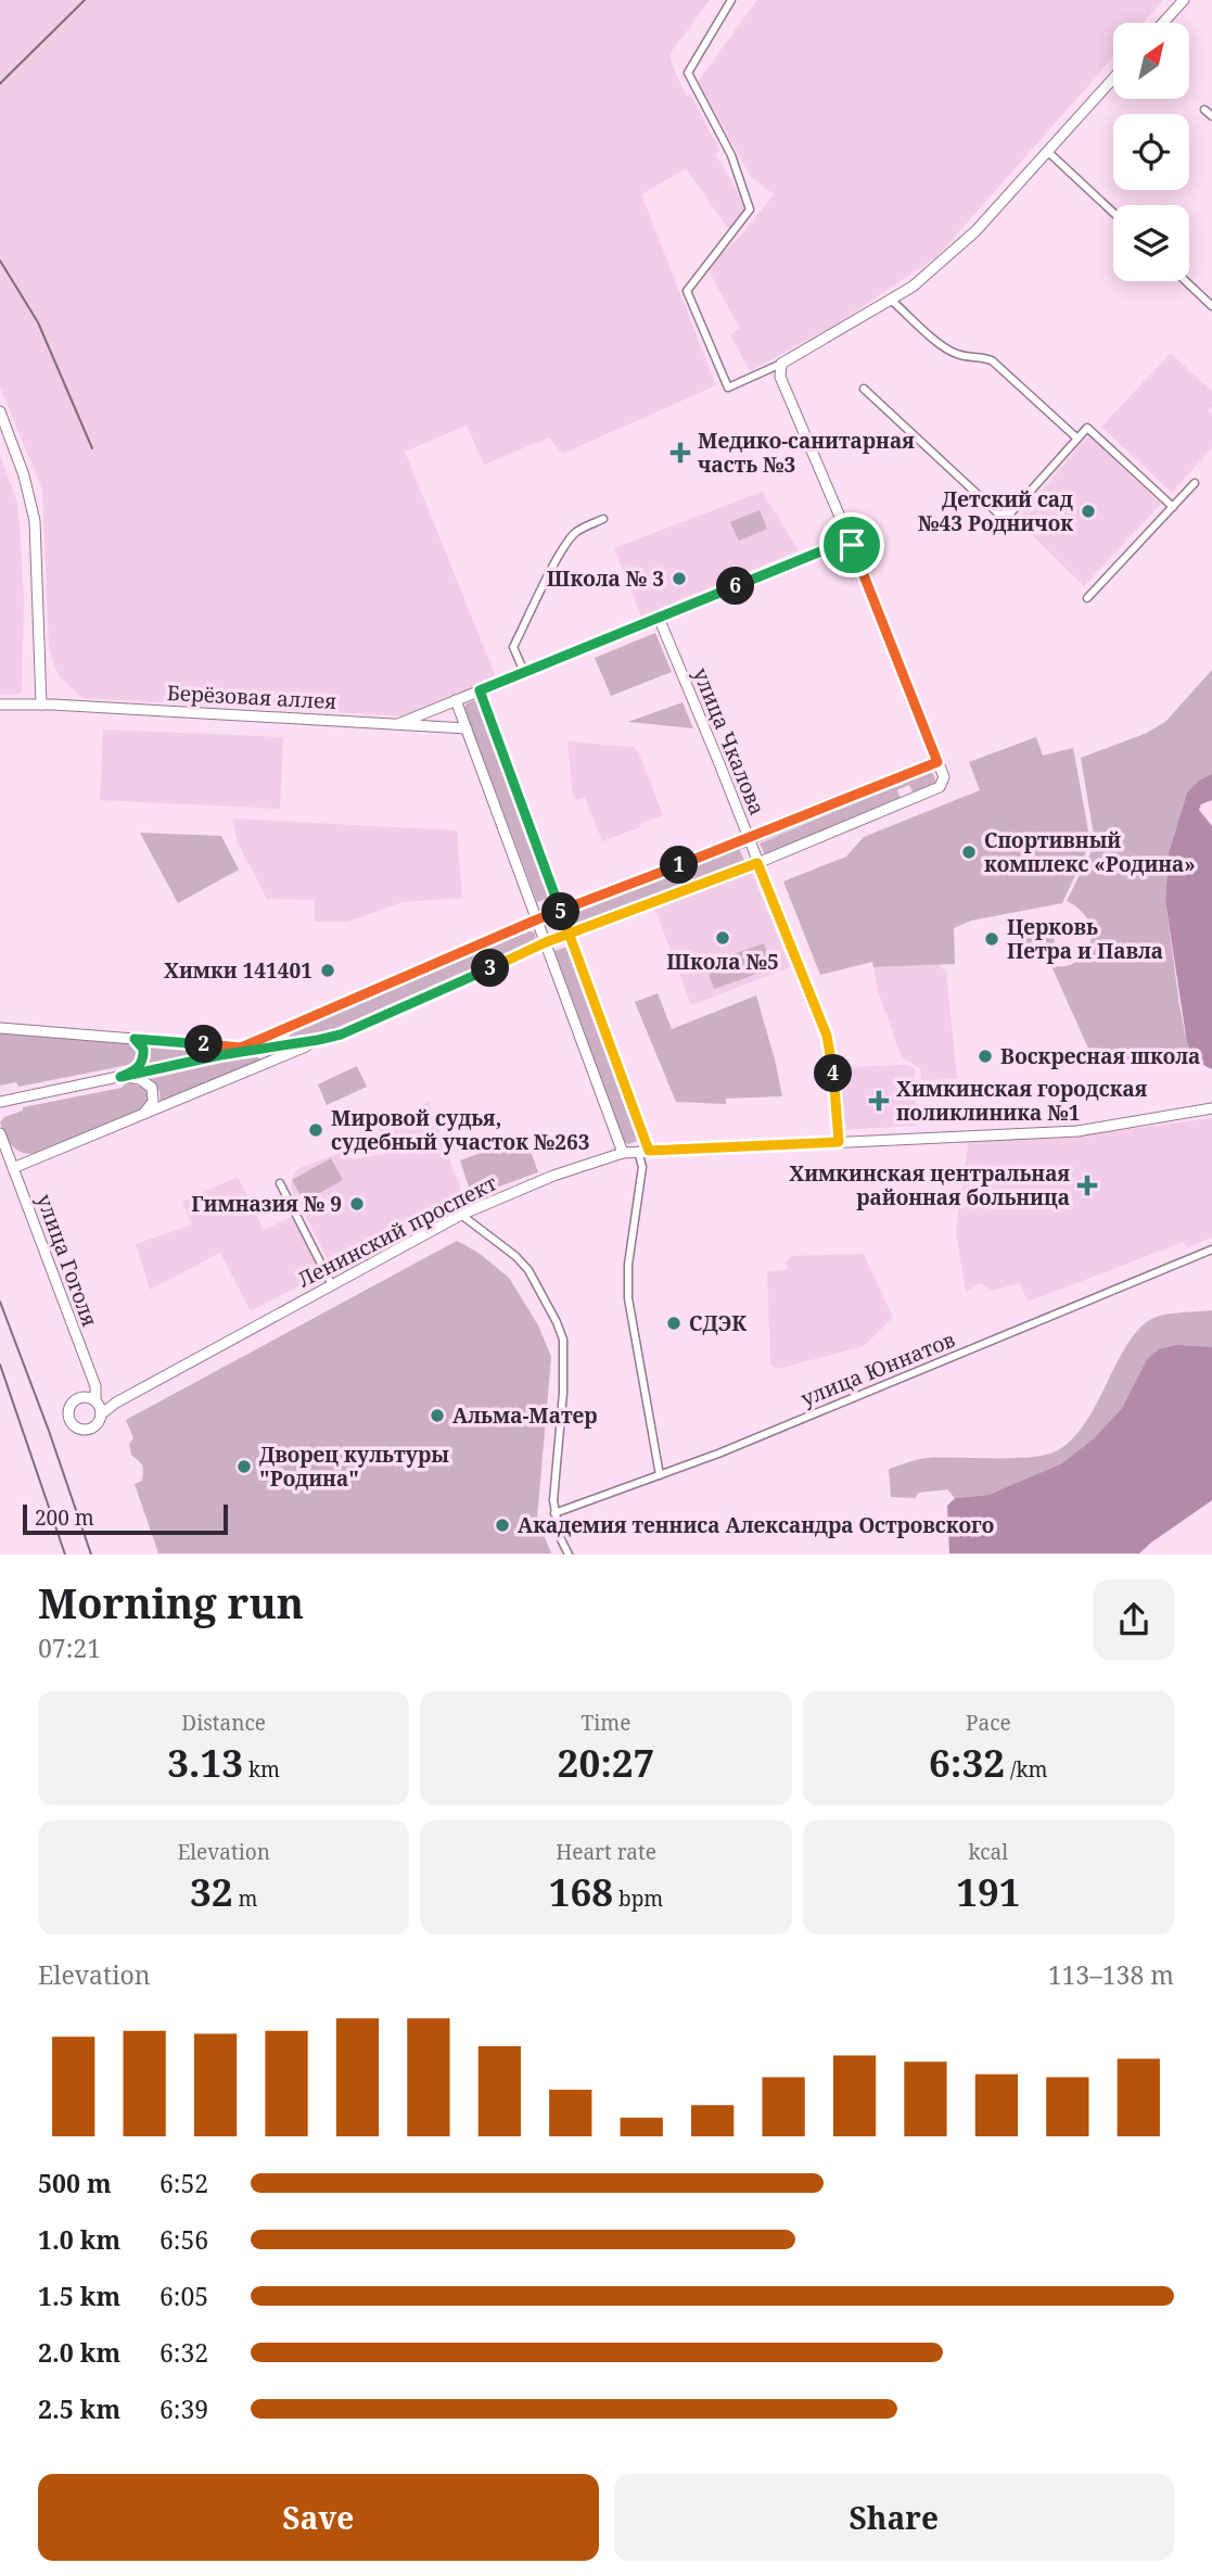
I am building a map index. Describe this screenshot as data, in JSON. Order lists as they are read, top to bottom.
{
  "streets": {
    "street": [
      "Берёзовая аллея",
      "улица Чкалова",
      "Ленинский проспект",
      "улица Гоголя",
      "улица Юннатов"
    ]
  },
  "crossings": [
    ["Берёзовая аллея", "улица Чкалова"],
    ["улица Чкалова", "Ленинский проспект"],
    ["Ленинский проспект", "улица Гоголя"]
  ],
  "places": {
    "health": ["Медико-санитарная часть №3", "Химкинская городская поликлиника №1", "Химкинская центральная районная больница"],
    "other": [
      "Детский сад №43 Родничок",
      "Школа № 3",
      "Спортивный комплекс «Родина»",
      "Школа №5",
      "Церковь Петра и Павла",
      "Химки 141401",
      "Воскресная школа",
      "Мировой судья, судебный участок №263",
      "Гимназия № 9",
      "СДЭК",
      "Альма-Матер",
      "Дворец культуры \"Родина\"",
      "Академия тенниса Александра Островского"
    ]
  },
  "scale_bar": "200 m",
  "north": "top right",
  "page": {
    "pins": [
      "6",
      "1",
      "5",
      "3",
      "2",
      "4"
    ],
    "scale": "200 m",
    "heading": ["Morning run", "07:21"],
    "stats": [
      ["Distance", "3.13 km"],
      ["Time", "20:27"],
      ["Pace", "6:32 /km"],
      ["Elevation", "32 m"],
      ["Heart rate", "168 bpm"],
      ["kcal", "191"]
    ],
    "chart": ["Elevation", "113–138 m"],
    "list": [
      {
        "name": "500 m",
        "note": "6:52"
      },
      {
        "name": "1.0 km",
        "note": "6:56"
      },
      {
        "name": "1.5 km",
        "note": "6:05"
      },
      {
        "name": "2.0 km",
        "note": "6:32"
      },
      {
        "name": "2.5 km",
        "note": "6:39"
      }
    ],
    "buttons": ["Save", "Share"]
  }
}
